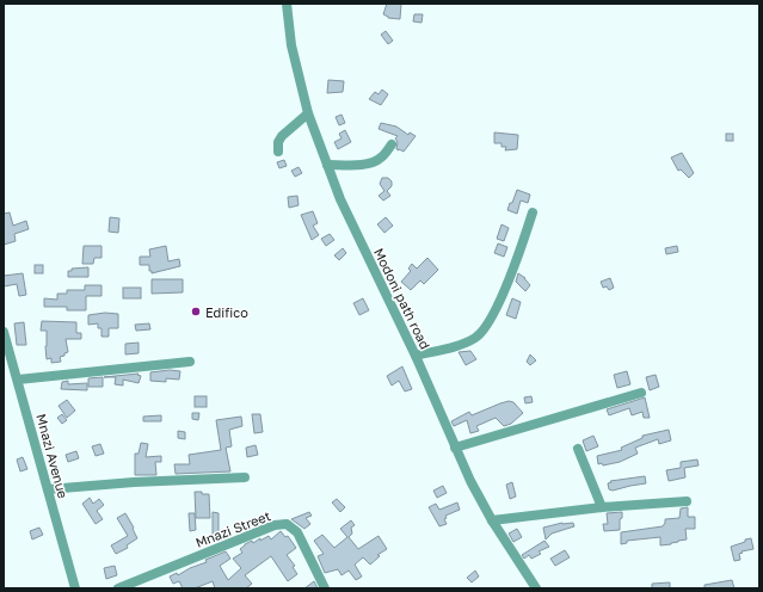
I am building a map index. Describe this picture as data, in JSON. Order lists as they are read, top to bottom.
{
  "streets": {
    "street": ["Modoni path road", "Mnazi Avenue", "Mnazi Street"]
  },
  "places": ["Edifico"]
}
